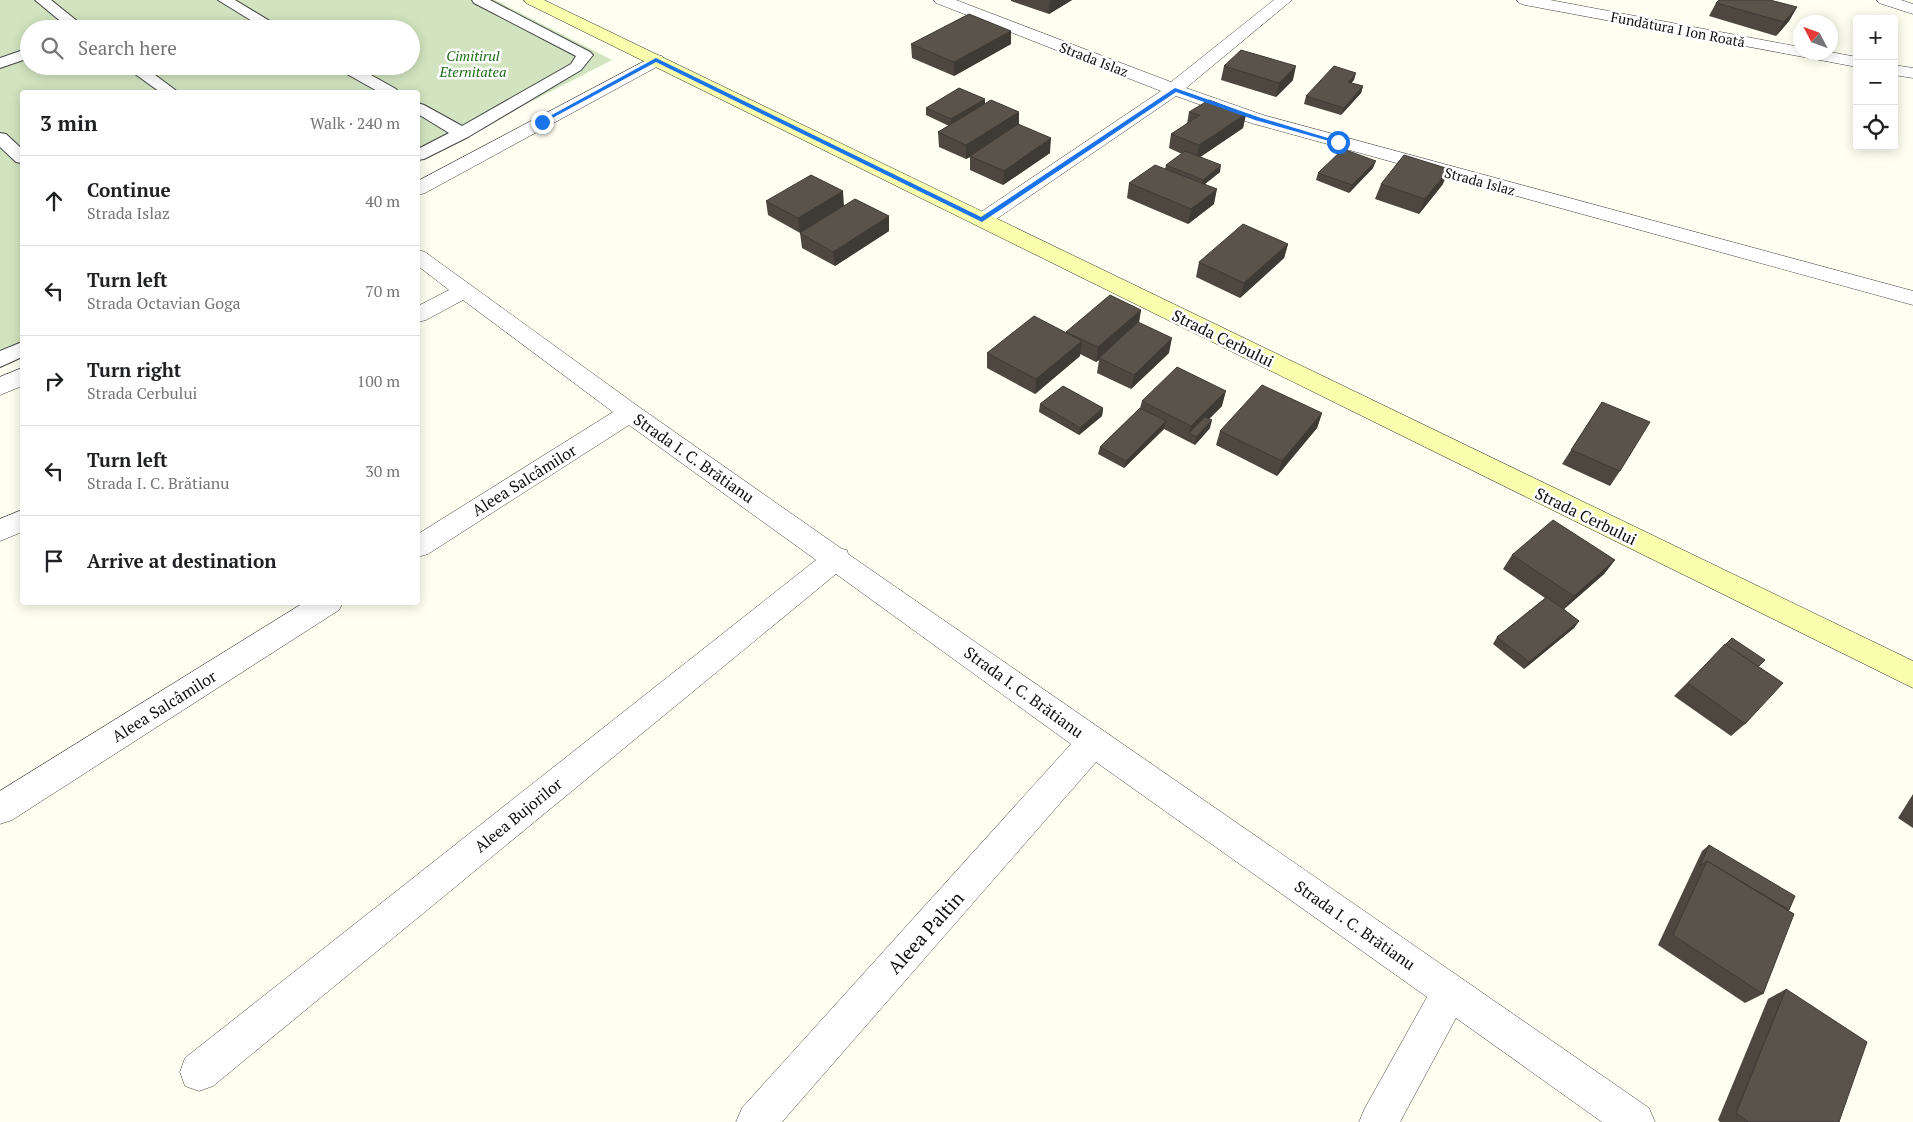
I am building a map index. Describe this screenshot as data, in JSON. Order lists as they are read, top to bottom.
{
  "streets": {
    "street": [
      "Fundătura I Ion Roată",
      "Strada Islaz",
      "Strada Cerbului",
      "Strada I. C. Brătianu",
      "Aleea Salcâmilor",
      "Aleea Bujorilor",
      "Aleea Paltin"
    ]
  },
  "crossings": [
    ["Strada I. C. Brătianu", "Aleea Salcâmilor"],
    ["Strada I. C. Brătianu", "Aleea Bujorilor"],
    ["Strada I. C. Brătianu", "Aleea Paltin"]
  ],
  "parks": ["Cimitirul Eternitatea"],
  "north": "top left",
  "page": {
    "map_buttons": ["+", "−"],
    "search": "Search here",
    "heading": ["3 min", "Walk · 240 m"],
    "list": [
      ["Continue", "Strada Islaz", "40 m"],
      ["Turn left", "Strada Octavian Goga", "70 m"],
      ["Turn right", "Strada Cerbului", "100 m"],
      ["Turn left", "Strada I. C. Brătianu", "30 m"],
      "Arrive at destination"
    ]
  }
}
